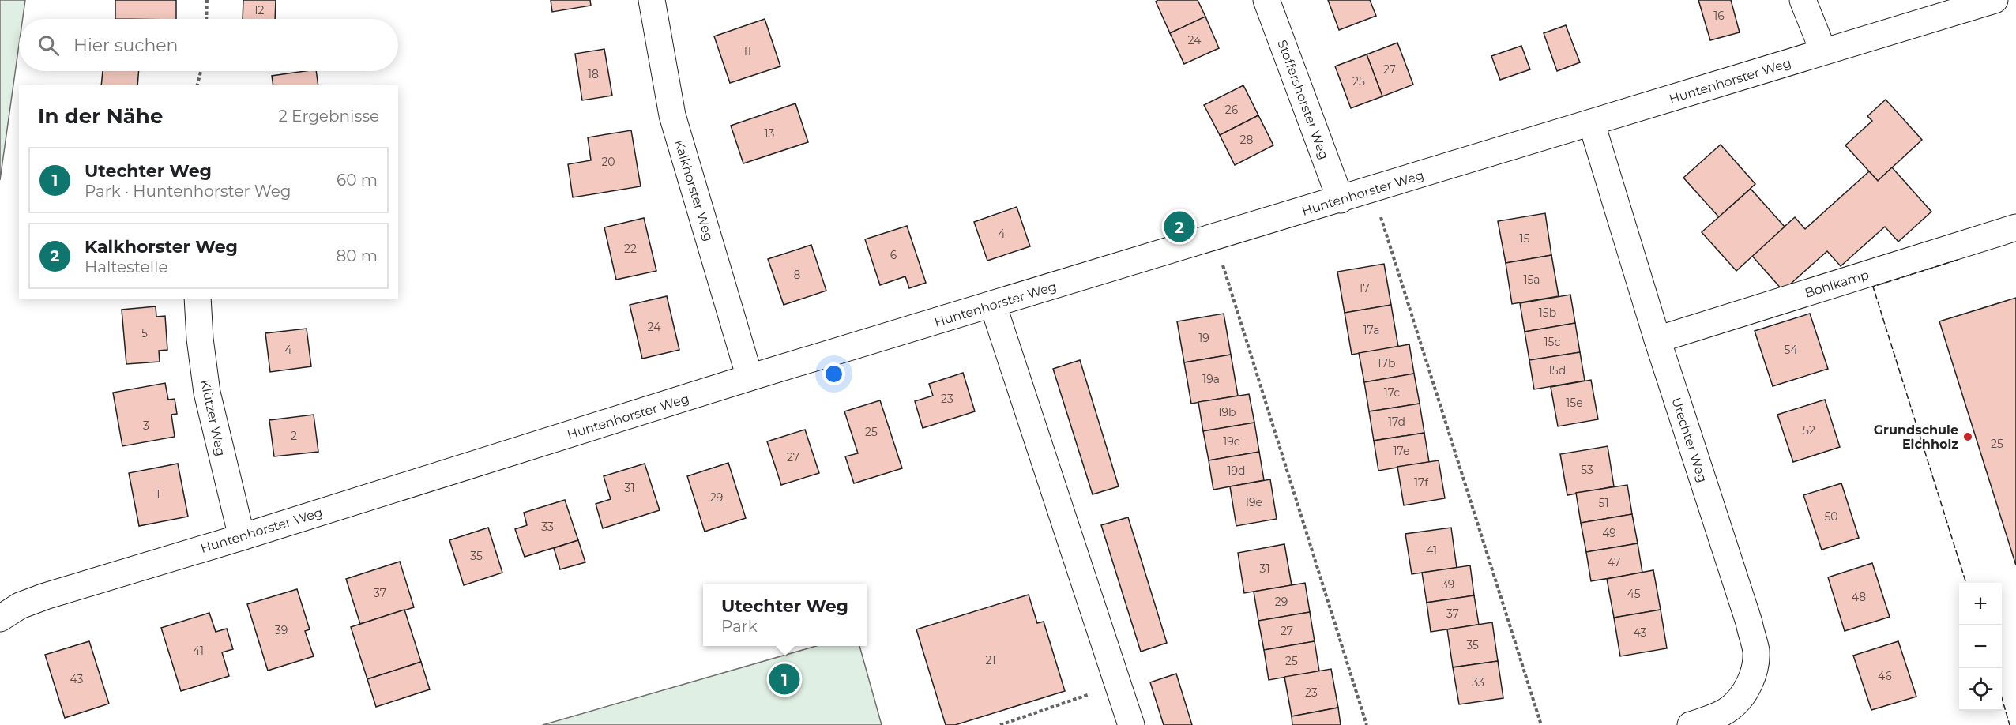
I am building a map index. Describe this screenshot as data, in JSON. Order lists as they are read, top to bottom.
{
  "streets": {
    "street": [
      "Huntenhorster Weg",
      "Stoffershorster Weg",
      "Kalkhorster Weg",
      "Bohlkamp",
      "Klützer Weg",
      "Utechter Weg"
    ]
  },
  "crossings": [
    ["Huntenhorster Weg", "Stoffershorster Weg"],
    ["Huntenhorster Weg", "Kalkhorster Weg"],
    ["Huntenhorster Weg", "Klützer Weg"],
    ["Huntenhorster Weg", "Utechter Weg"],
    ["Bohlkamp", "Utechter Weg"]
  ],
  "places": ["Grundschule Eichholz"],
  "house_numbers": [
    "12",
    "16",
    "24",
    "11",
    "27",
    "18",
    "25",
    "26",
    "13",
    "28",
    "20",
    "4",
    "15",
    "22",
    "6",
    "8",
    "15a",
    "17",
    "15b",
    "24",
    "17a",
    "5",
    "19",
    "15c",
    "4",
    "54",
    "17b",
    "15d",
    "19a",
    "17c",
    "23",
    "15e",
    "19b",
    "17d",
    "3",
    "52",
    "25",
    "2",
    "19c",
    "25",
    "17e",
    "27",
    "53",
    "19d",
    "17f",
    "31",
    "1",
    "29",
    "19e",
    "51",
    "50",
    "33",
    "49",
    "41",
    "35",
    "47",
    "31",
    "39",
    "37",
    "45",
    "48",
    "29",
    "37",
    "39",
    "27",
    "43",
    "35",
    "41",
    "21",
    "25",
    "46",
    "43",
    "33",
    "23"
  ],
  "page": {
    "search": "Hier suchen",
    "heading": ["In der Nähe", "2 Ergebnisse"],
    "list": [
      {
        "mark": "1",
        "name": "Utechter Weg",
        "note": "Park · Huntenhorster Weg",
        "value": "60 m"
      },
      {
        "mark": "2",
        "name": "Kalkhorster Weg",
        "note": "Haltestelle",
        "value": "80 m"
      }
    ],
    "pins": ["2", "1"],
    "map_buttons": ["+", "−"],
    "popup": ["Utechter Weg", "Park"]
  }
}
